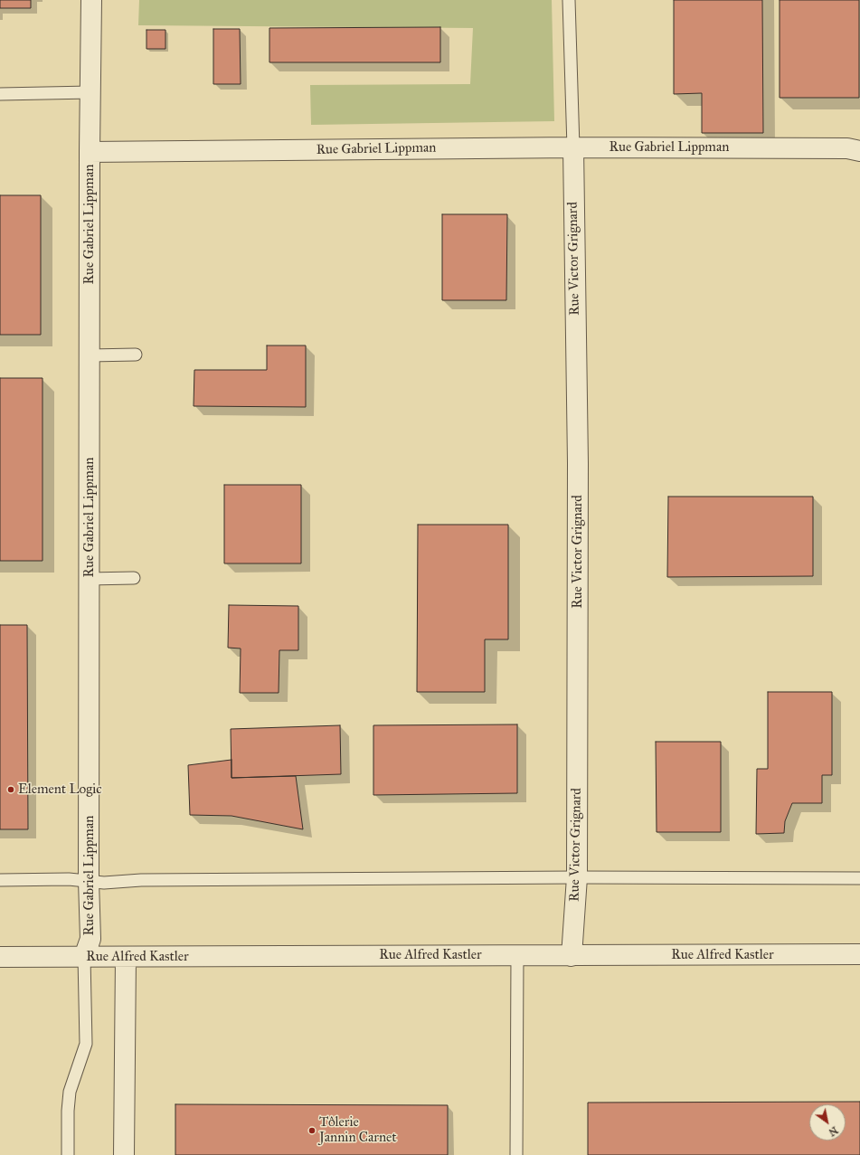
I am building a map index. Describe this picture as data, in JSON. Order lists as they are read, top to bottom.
{
  "streets": {
    "street": ["Rue Gabriel Lippman", "Rue Victor Grignard", "Rue Alfred Kastler"]
  },
  "crossings": [
    ["Rue Gabriel Lippman", "Rue Victor Grignard"],
    ["Rue Gabriel Lippman", "Rue Alfred Kastler"],
    ["Rue Victor Grignard", "Rue Alfred Kastler"]
  ],
  "places": ["Element Logic", "Tôlerie Jannin Carnet"],
  "north": "bottom right"
}
